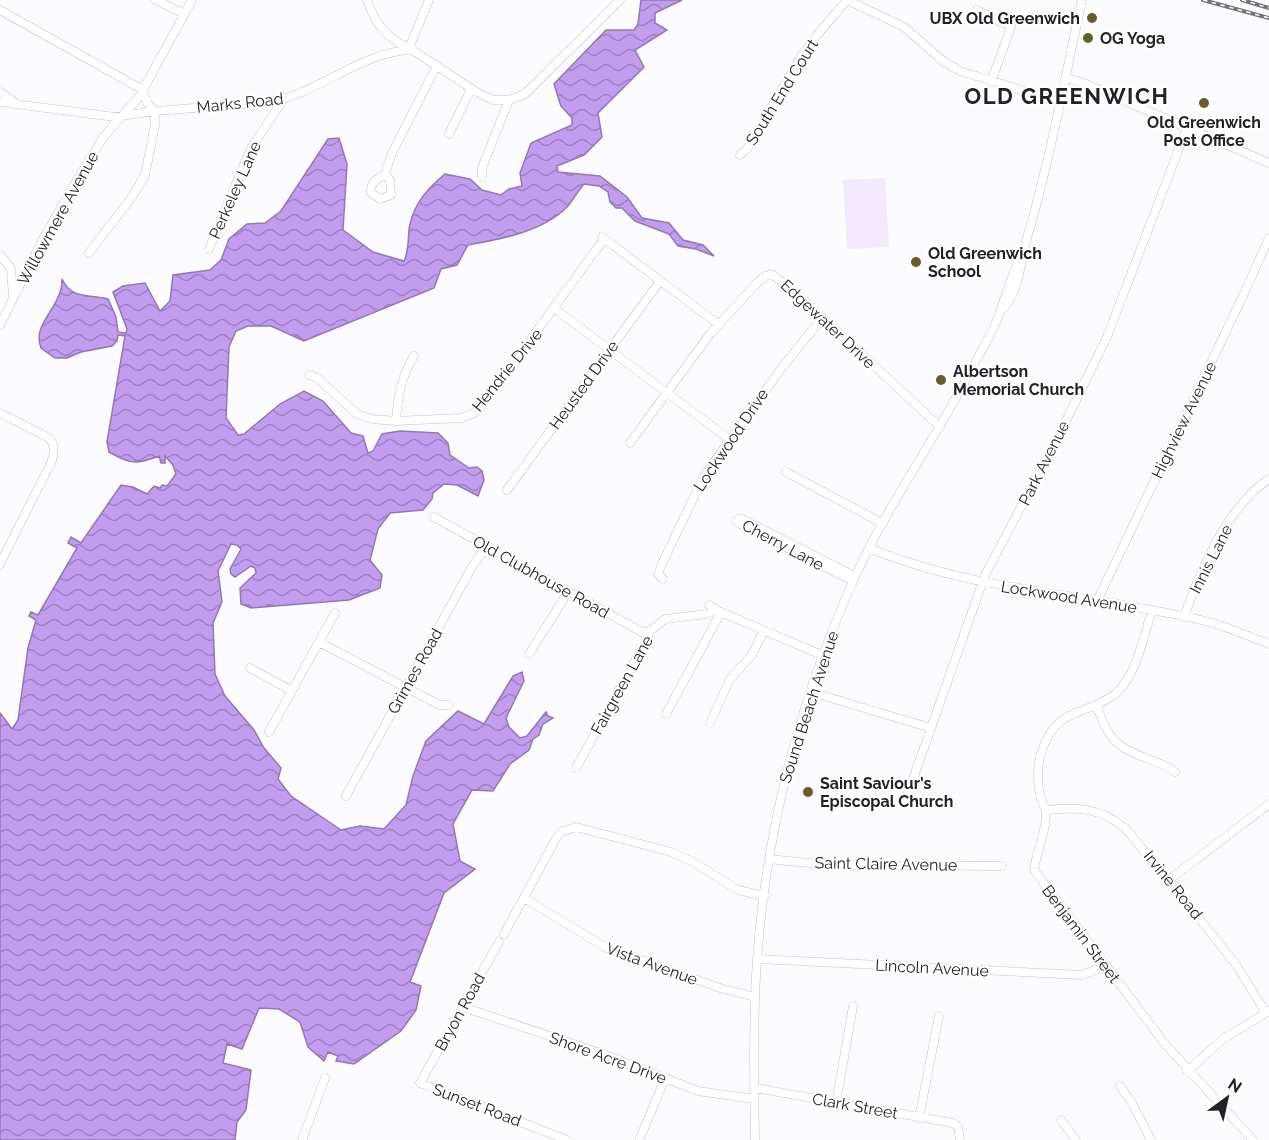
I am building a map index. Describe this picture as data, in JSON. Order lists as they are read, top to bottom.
{
  "streets": {
    "street": [
      "South End Court",
      "Marks Road",
      "Perkeley Lane",
      "Willowmere Avenue",
      "Edgewater Drive",
      "Hendrie Drive",
      "Heusted Drive",
      "Highview Avenue",
      "Lockwood Drive",
      "Park Avenue",
      "Cherry Lane",
      "Innis Lane",
      "Old Clubhouse Road",
      "Lockwood Avenue",
      "Grimes Road",
      "Fairgreen Lane",
      "Sound Beach Avenue",
      "Saint Claire Avenue",
      "Irvine Road",
      "Benjamin Street",
      "Vista Avenue",
      "Lincoln Avenue",
      "Bryon Road",
      "Shore Acre Drive",
      "Sunset Road",
      "Clark Street"
    ]
  },
  "crossings": [
    ["Marks Road", "Perkeley Lane"],
    ["Marks Road", "Willowmere Avenue"],
    ["Edgewater Drive", "Lockwood Drive"],
    ["Edgewater Drive", "Sound Beach Avenue"],
    ["Hendrie Drive", "Heusted Drive"],
    ["Highview Avenue", "Lockwood Avenue"],
    ["Park Avenue", "Lockwood Avenue"],
    ["Cherry Lane", "Sound Beach Avenue"],
    ["Innis Lane", "Lockwood Avenue"],
    ["Old Clubhouse Road", "Grimes Road"],
    ["Old Clubhouse Road", "Fairgreen Lane"],
    ["Lockwood Avenue", "Sound Beach Avenue"],
    ["Lockwood Avenue", "Benjamin Street"],
    ["Sound Beach Avenue", "Saint Claire Avenue"],
    ["Sound Beach Avenue", "Vista Avenue"],
    ["Sound Beach Avenue", "Lincoln Avenue"],
    ["Sound Beach Avenue", "Shore Acre Drive"],
    ["Sound Beach Avenue", "Clark Street"],
    ["Irvine Road", "Benjamin Street"],
    ["Benjamin Street", "Lincoln Avenue"],
    ["Bryon Road", "Shore Acre Drive"],
    ["Bryon Road", "Sunset Road"]
  ],
  "districts": ["OLD GREENWICH"],
  "places": [
    "UBX Old Greenwich",
    "OG Yoga",
    "Old Greenwich Post Office",
    "Old Greenwich School",
    "Albertson Memorial Church",
    "Saint Saviour's Episcopal Church"
  ],
  "north": "top right"
}
